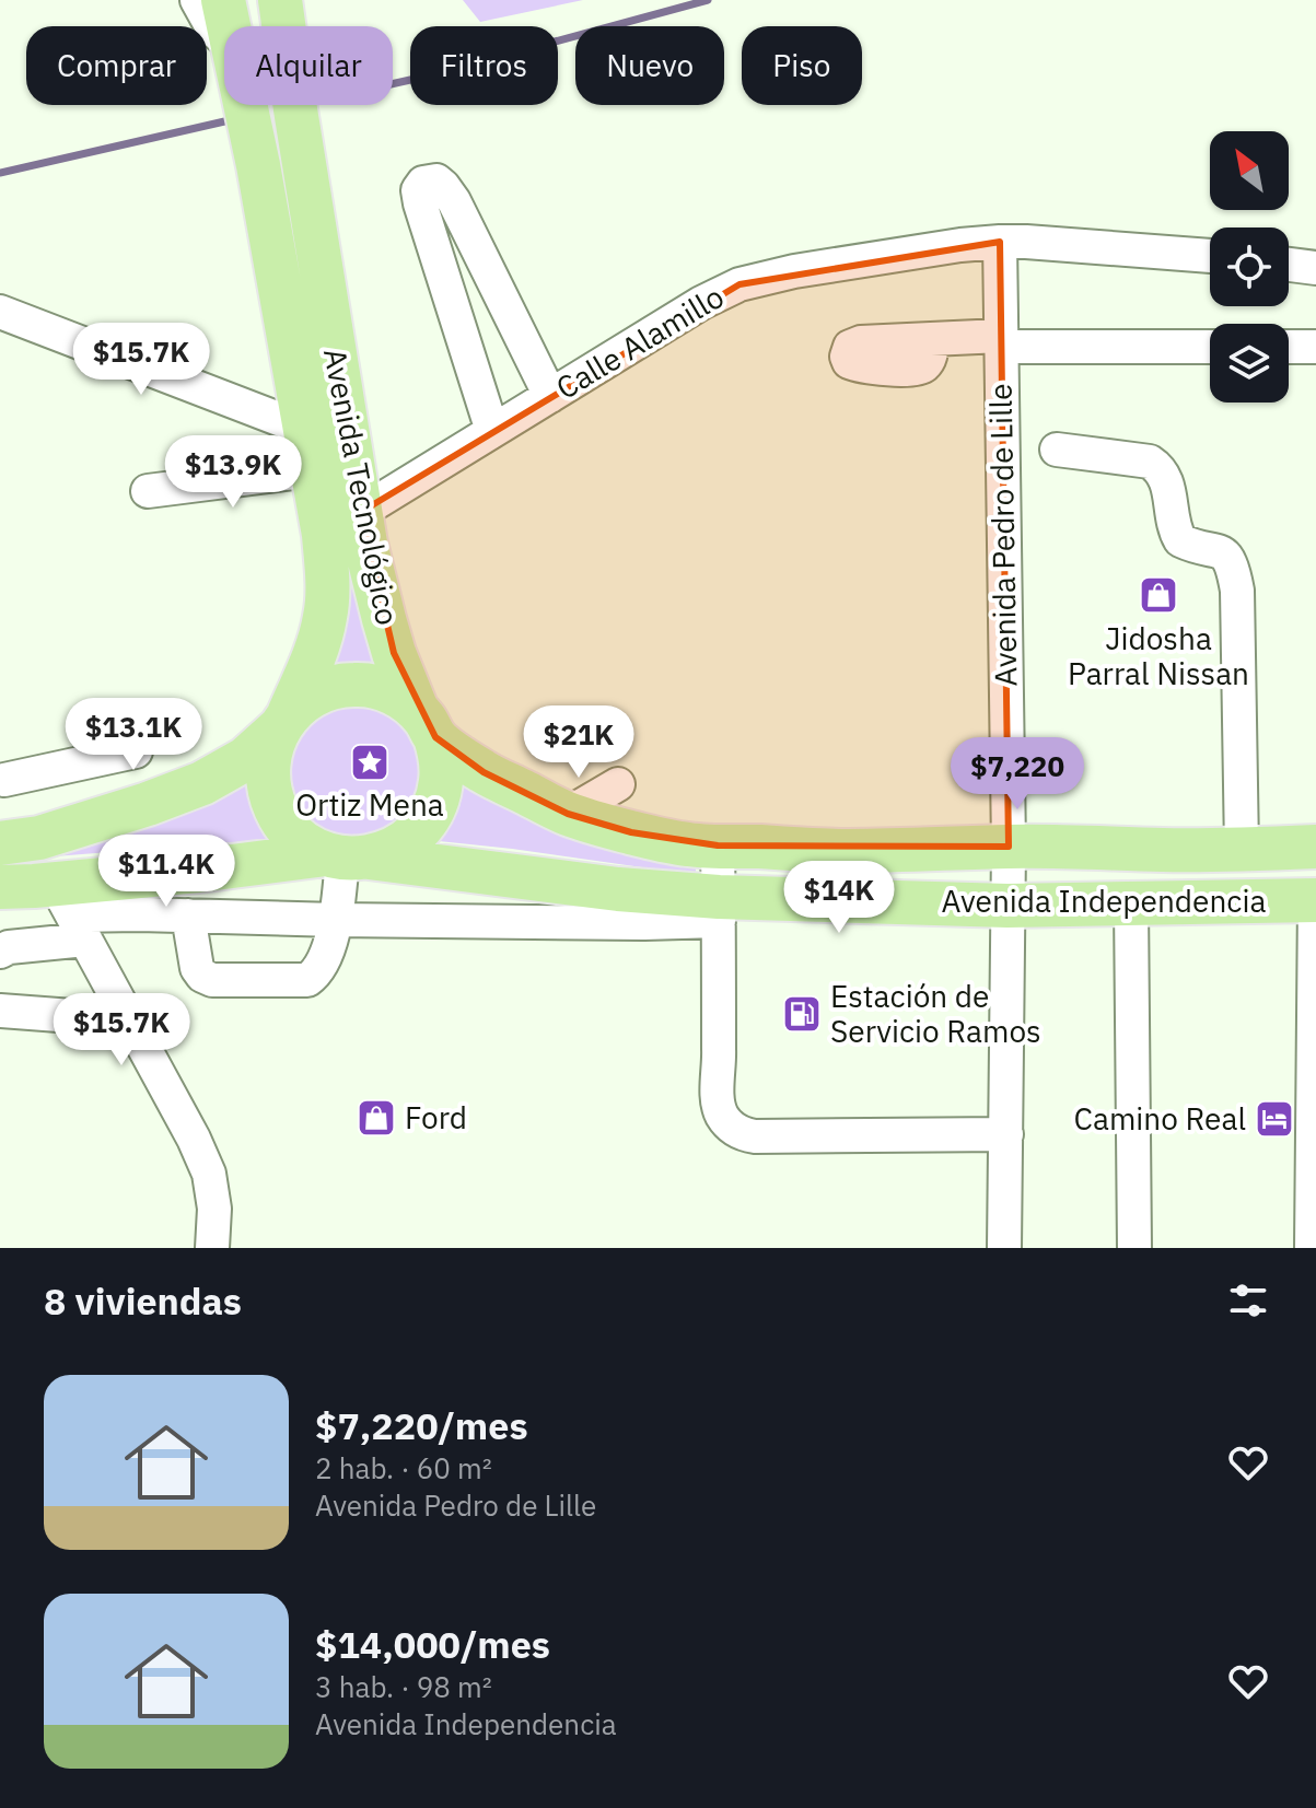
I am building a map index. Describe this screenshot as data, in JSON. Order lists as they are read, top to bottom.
{
  "streets": {
    "main road": ["Avenida Tecnológico", "Avenida Independencia"],
    "street": ["Calle Alamillo", "Avenida Pedro de Lille"]
  },
  "crossings": [
    ["Calle Alamillo", "Avenida Tecnológico"],
    ["Calle Alamillo", "Avenida Pedro de Lille"],
    ["Avenida Tecnológico", "Avenida Independencia"],
    ["Avenida Pedro de Lille", "Avenida Independencia"]
  ],
  "places": {
    "shop": ["Jidosha Parral Nissan", "Ford"],
    "place": ["Ortiz Mena"],
    "fuel station": ["Estación de Servicio Ramos"],
    "hotel": ["Camino Real"]
  },
  "north": "top left",
  "page": {
    "chip": [
      "Comprar",
      "Alquilar",
      "Filtros",
      "Nuevo",
      "Piso"
    ],
    "price": [
      "$15.7K",
      "$13.9K",
      "$13.1K",
      "$21K",
      "$7,220",
      "$11.4K",
      "$14K",
      "$15.7K"
    ],
    "heading": "8 viviendas",
    "list": [
      {
        "name": "$7,220/mes",
        "note": "2 hab. · 60 m² · Avenida Pedro de Lille"
      },
      {
        "name": "$14,000/mes",
        "note": "3 hab. · 98 m² · Avenida Independencia"
      }
    ]
  }
}
